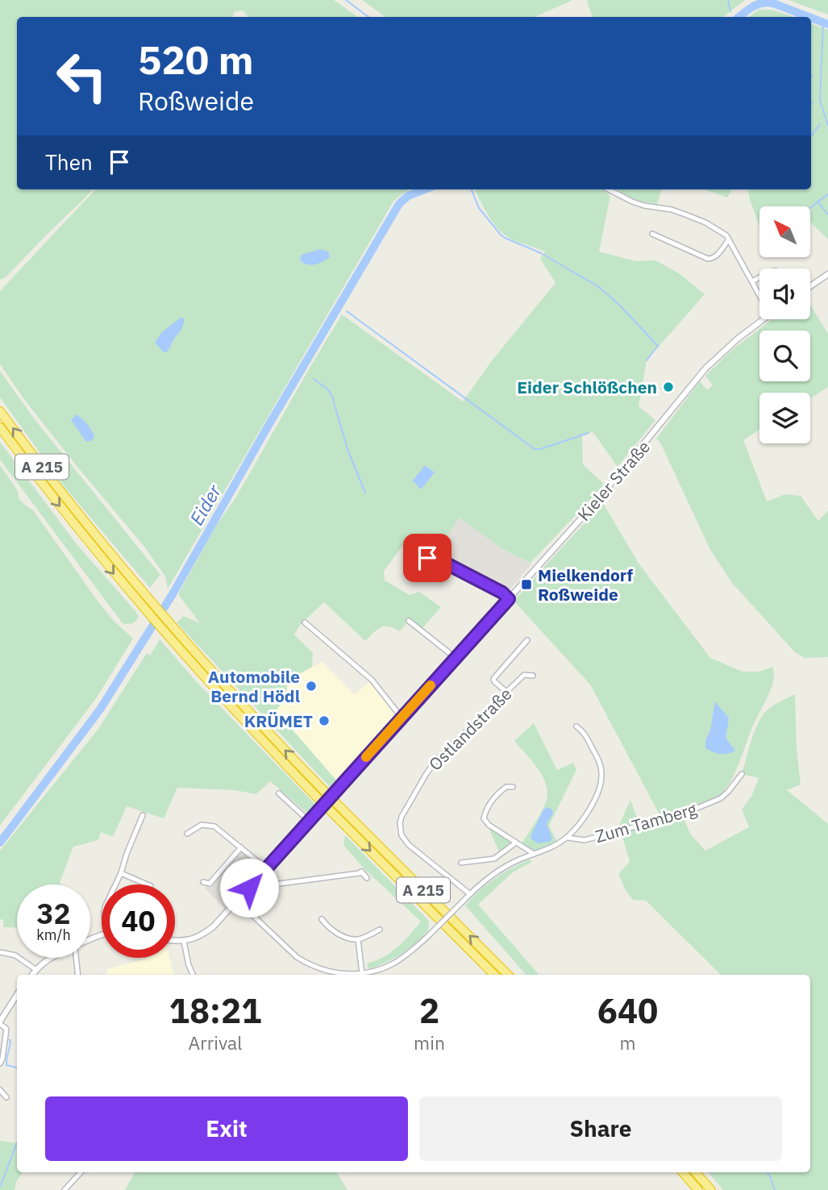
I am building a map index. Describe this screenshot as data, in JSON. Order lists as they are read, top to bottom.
{
  "streets": {
    "highway": ["A 215"],
    "street": ["Kieler Straße", "Ostlandstraße", "Zum Tamberg"]
  },
  "crossings": [
    ["Kieler Straße", "Zum Tamberg"],
    ["Ostlandstraße", "Zum Tamberg"]
  ],
  "water": ["Eider"],
  "places": {
    "other": ["Eider Schlößchen", "Automobile Bernd Hödl", "KRÜMET"],
    "transit": ["Mielkendorf Roßweide"]
  },
  "north": "top left",
  "page": {
    "turn": ["520 m", "Roßweide"],
    "then": "Then",
    "speed": "32 km/h",
    "limit": "40",
    "eta": [
      "18:21",
      "Arrival",
      "2",
      "min",
      "640",
      "m"
    ],
    "buttons": ["Exit", "Share"]
  }
}
